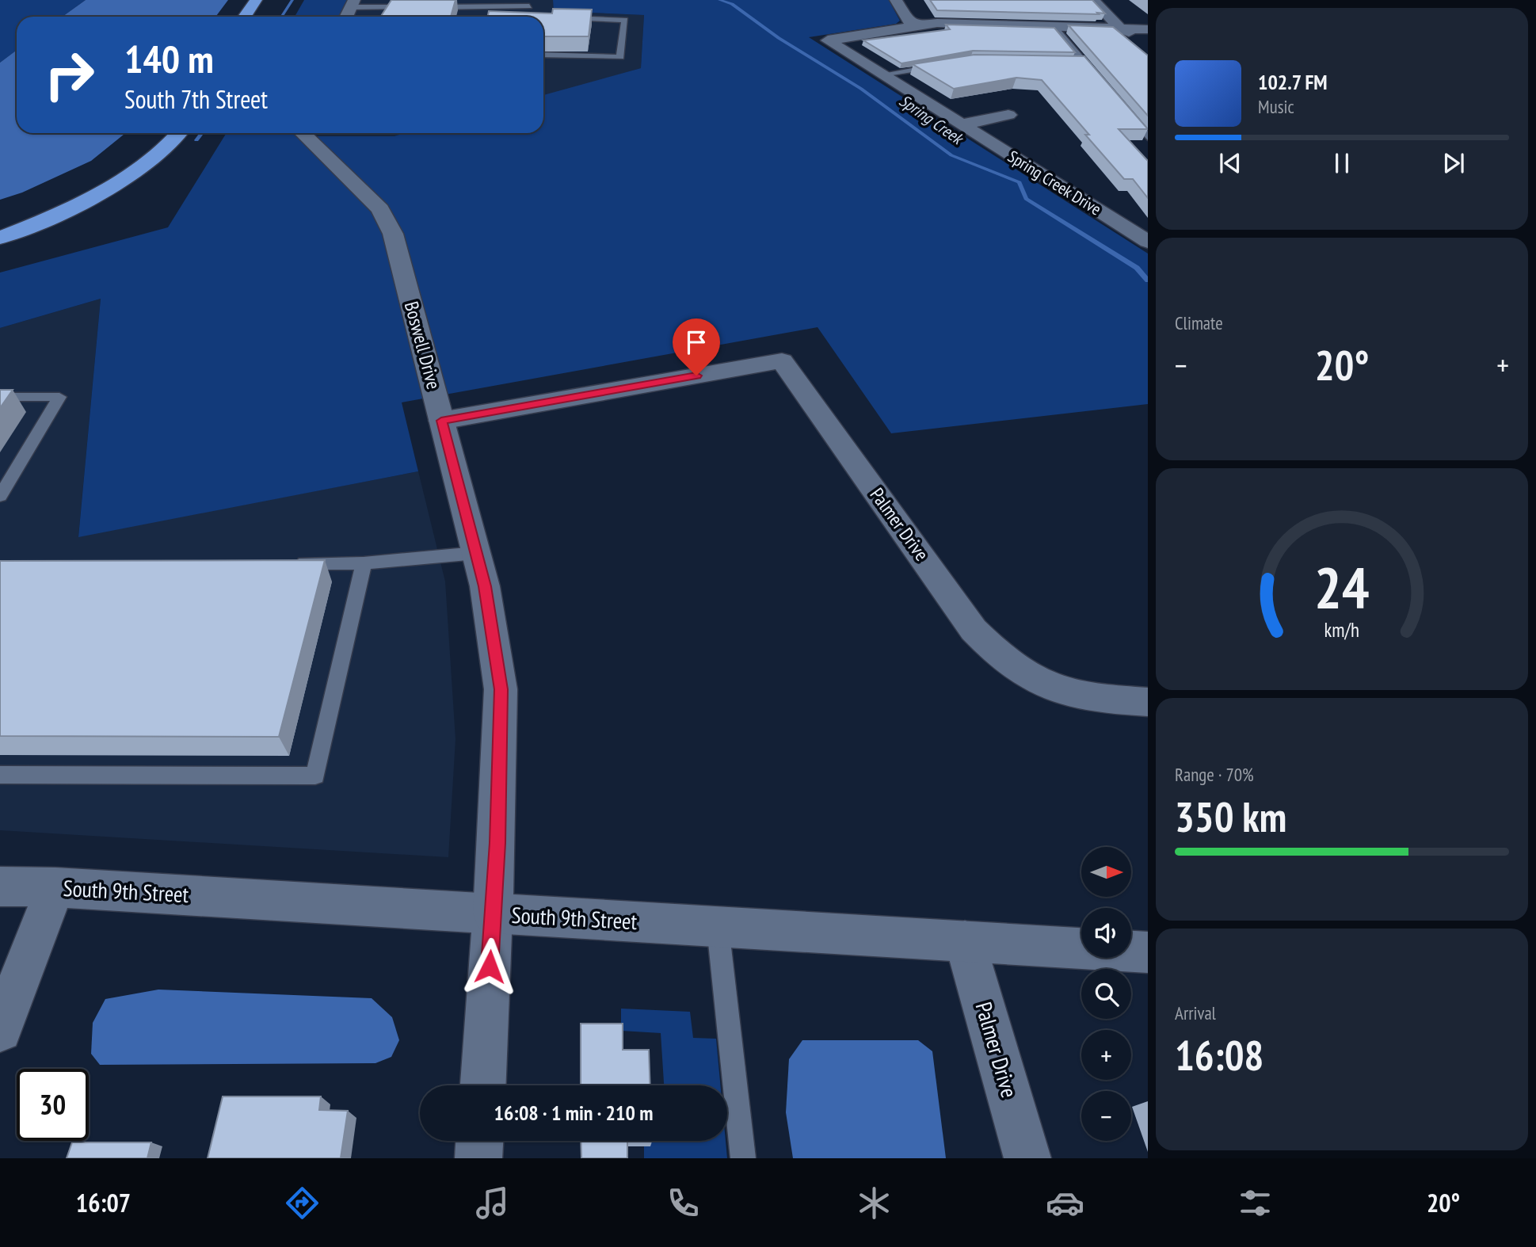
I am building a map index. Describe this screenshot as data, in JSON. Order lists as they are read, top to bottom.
{
  "streets": {
    "street": [
      "Spring Creek Drive",
      "Boswell Drive",
      "Palmer Drive",
      "South 9th Street"
    ]
  },
  "crossings": [
    ["Boswell Drive", "Palmer Drive"],
    ["Boswell Drive", "South 9th Street"],
    ["Palmer Drive", "South 9th Street"]
  ],
  "water": ["Spring Creek"],
  "north": "right",
  "page": {
    "turn": ["140 m", "South 7th Street"],
    "song": ["102.7 FM", "Music"],
    "tile": [
      "Climate",
      ["Range · 70%", "350 km"],
      ["Arrival", "16:08"]
    ],
    "heat": ["−", "20°", "+"],
    "map_buttons": ["+", "−"],
    "limit": "30",
    "trip": "16:08 · 1 min · 210 m",
    "tabs": ["16:07", "20°"],
    "gauge": ["24", "km/h"]
  }
}
